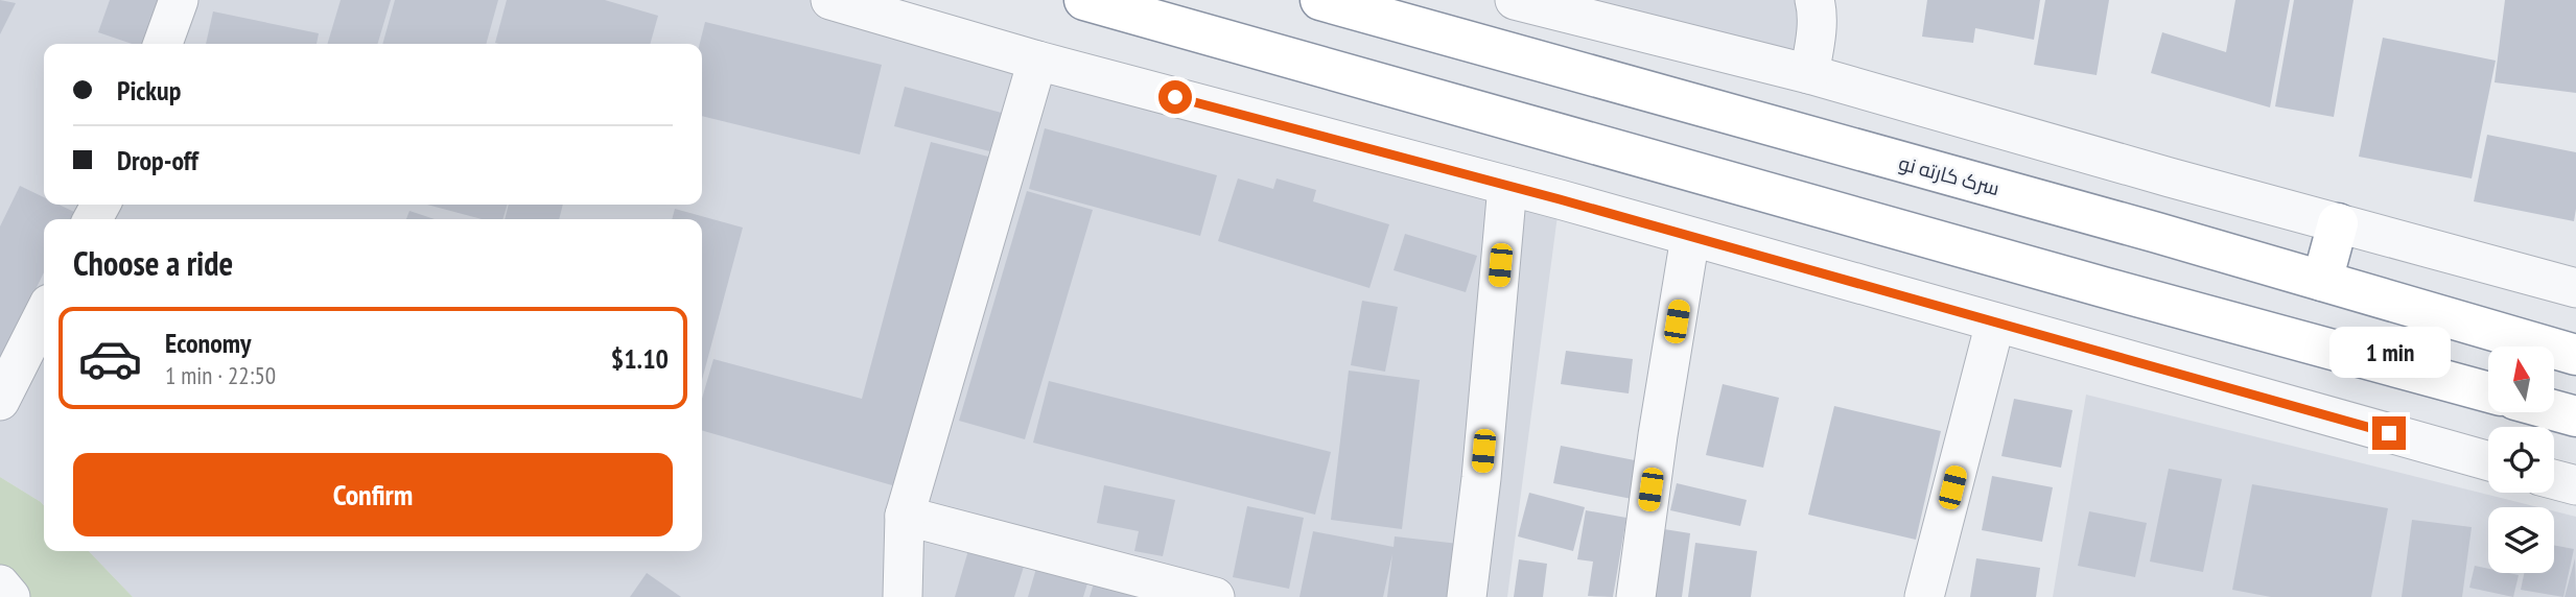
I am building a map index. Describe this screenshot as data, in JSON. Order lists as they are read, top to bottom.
{
  "streets": {
    "highway": ["سرک کارته نو"]
  },
  "north": "top",
  "page": {
    "banner": ["Pickup", "Drop-off"],
    "heading": "Choose a ride",
    "list": [
      {
        "name": "Economy",
        "note": "1 min · 22:50",
        "value": "$1.10"
      }
    ],
    "bubble": "1 min",
    "buttons": "Confirm"
  }
}
